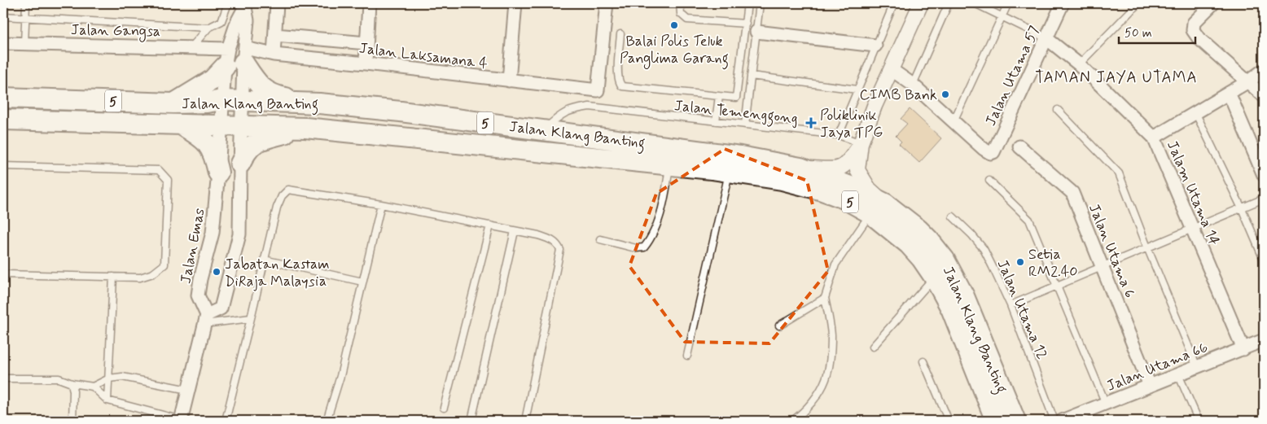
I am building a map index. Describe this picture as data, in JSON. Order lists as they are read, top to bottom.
{
  "streets": {
    "highway": ["5", "Jalan Klang Banting"],
    "street": [
      "Jalan Gangsa",
      "Jalan Laksamana 4",
      "Jalan Utama 57",
      "Jalam Utama 14",
      "Jalan Emas",
      "Jalan Utama 6",
      "Jalan Utama 66"
    ],
    "lane": ["Jalan Temenggong", "Jalan Utama 12"]
  },
  "crossings": [
    ["Jalan Gangsa", "Jalan Emas"],
    ["Jalan Utama 57", "Jalam Utama 14"],
    ["Jalan Klang Banting", "Jalan Temenggong"],
    ["Jalan Klang Banting", "Jalan Emas"],
    ["Jalam Utama 14", "Jalan Utama 66"],
    ["Jalan Utama 6", "Jalan Utama 66"]
  ],
  "districts": ["TAMAN JAYA UTAMA"],
  "places": {
    "other": [
      "Balai Polis Teluk Panglima Garang",
      "CIMB Bank",
      "Setia RM2.40",
      "Jabatan Kastam DiRaja Malaysia"
    ],
    "health": ["Poliklinik Jaya TPG"]
  },
  "scale_bar": "50 m"
}
